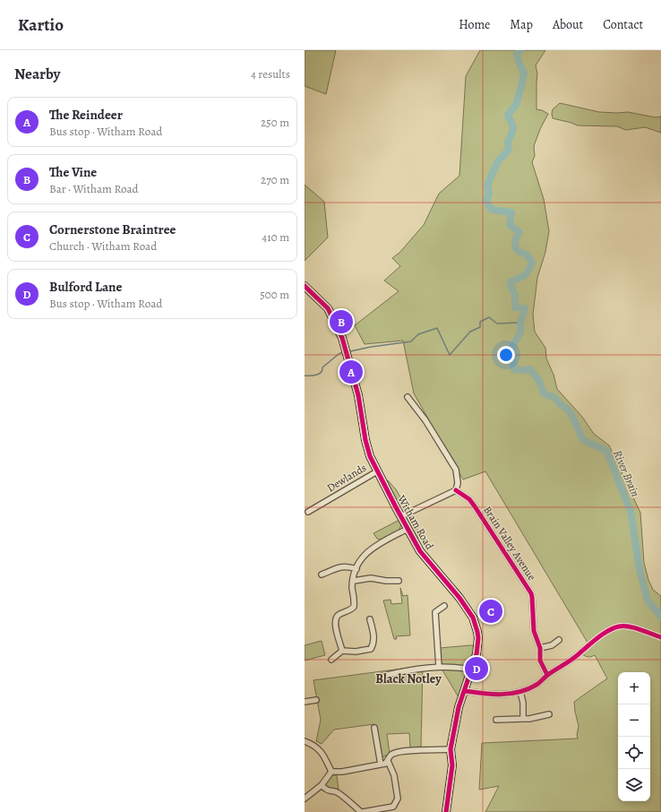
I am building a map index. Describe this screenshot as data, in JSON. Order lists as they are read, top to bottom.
{
  "streets": {
    "street": ["Dewlands", "Witham Road", "Brain Valley Avenue"]
  },
  "crossings": [
    ["Dewlands", "Witham Road"]
  ],
  "districts": ["Black Notley"],
  "water": ["River Brain"],
  "page": {
    "header": "Kartio",
    "nav": [
      "Home",
      "Map",
      "About",
      "Contact"
    ],
    "heading": ["Nearby", "4 results"],
    "list": [
      {
        "mark": "A",
        "name": "The Reindeer",
        "note": "Bus stop · Witham Road",
        "value": "250 m"
      },
      {
        "mark": "B",
        "name": "The Vine",
        "note": "Bar · Witham Road",
        "value": "270 m"
      },
      {
        "mark": "C",
        "name": "Cornerstone Braintree",
        "note": "Church · Witham Road",
        "value": "410 m"
      },
      {
        "mark": "D",
        "name": "Bulford Lane",
        "note": "Bus stop · Witham Road",
        "value": "500 m"
      }
    ],
    "pins": [
      "B",
      "A",
      "C",
      "D"
    ],
    "map_buttons": ["+", "−"]
  }
}
